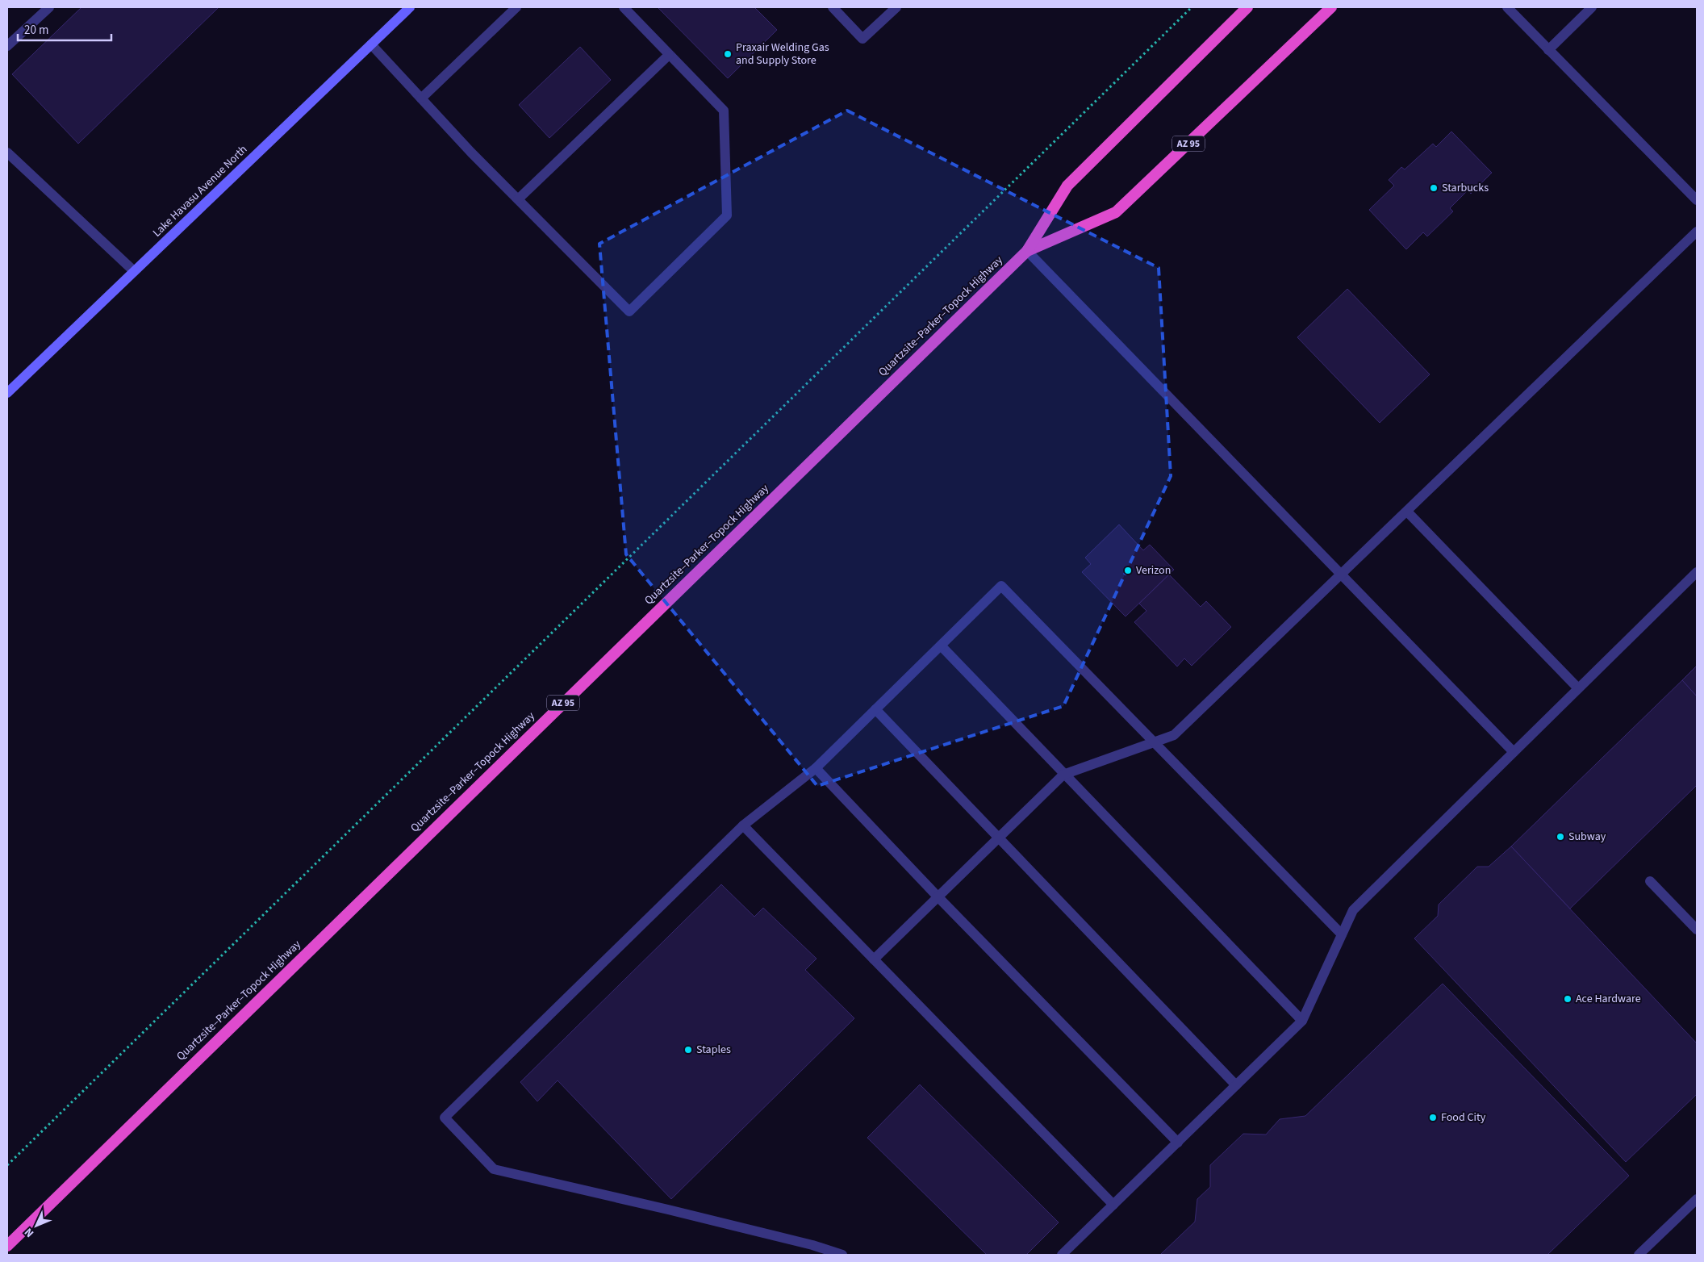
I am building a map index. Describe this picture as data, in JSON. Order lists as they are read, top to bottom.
{
  "streets": {
    "highway": ["AZ 95", "Quartzsite–Parker–Topock Highway"],
    "main road": ["Lake Havasu Avenue North"]
  },
  "places": [
    "Praxair Welding Gas and Supply Store",
    "Starbucks",
    "Verizon",
    "Subway",
    "Ace Hardware",
    "Staples",
    "Food City"
  ],
  "scale_bar": "20 m",
  "north": "bottom left"
}
